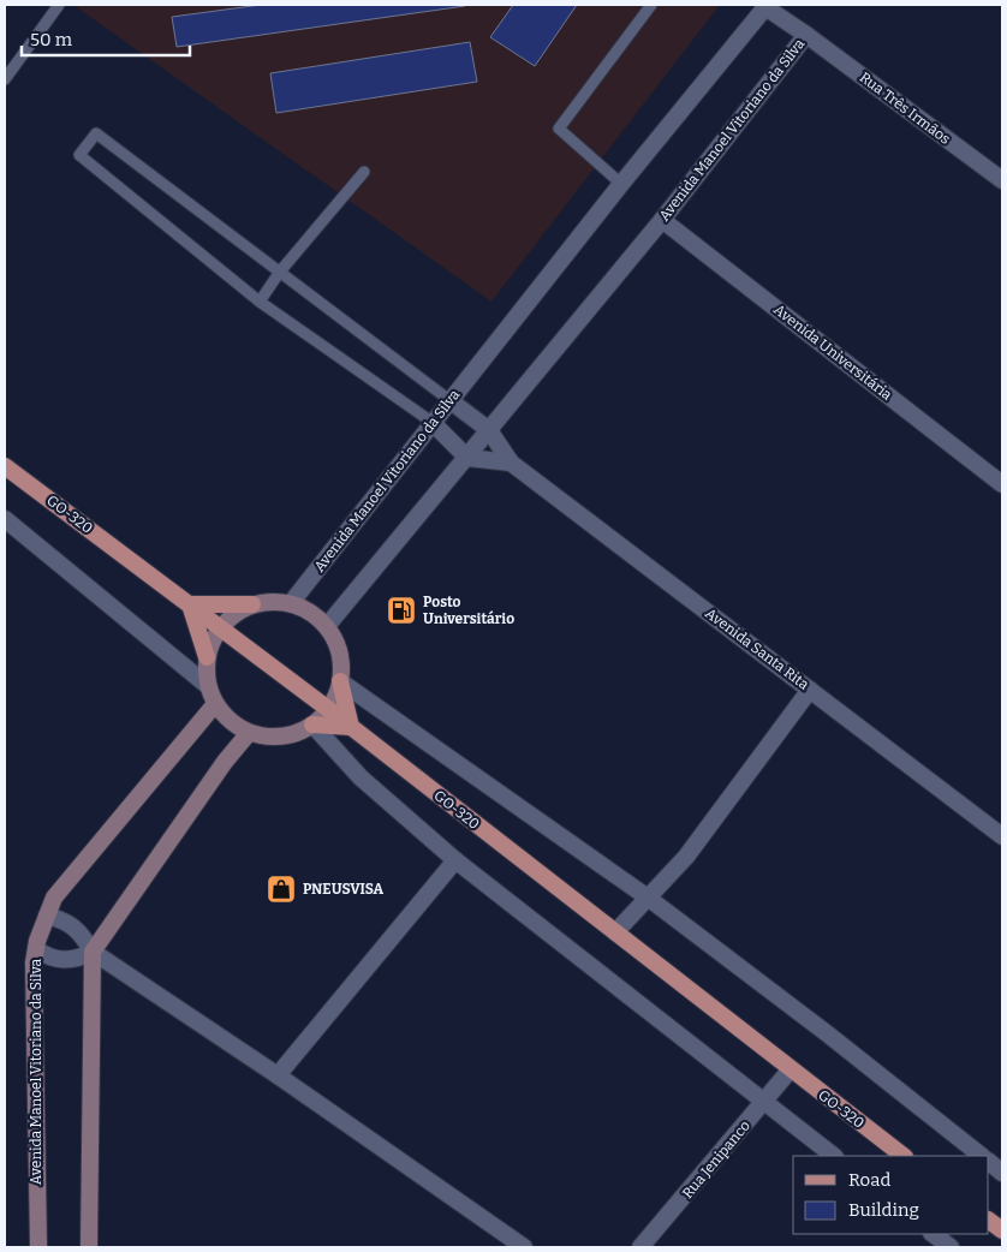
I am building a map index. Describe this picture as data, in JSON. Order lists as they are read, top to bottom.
{
  "streets": {
    "main road": ["Avenida Manoel Vitoriano da Silva", "GO-320"],
    "street": [
      "Rua Três Irmãos",
      "Avenida Universitária",
      "Avenida Santa Rita",
      "Rua Jenipanco"
    ]
  },
  "crossings": [
    ["Rua Três Irmãos", "Avenida Manoel Vitoriano da Silva"],
    ["Avenida Manoel Vitoriano da Silva", "Avenida Universitária"],
    ["Avenida Manoel Vitoriano da Silva", "Avenida Santa Rita"],
    ["GO-320", "Rua Jenipanco"]
  ],
  "places": {
    "fuel station": ["Posto Universitário"],
    "shop": ["PNEUSVISA"]
  },
  "legend": ["Road", "Building"],
  "scale_bar": "50 m"
}
